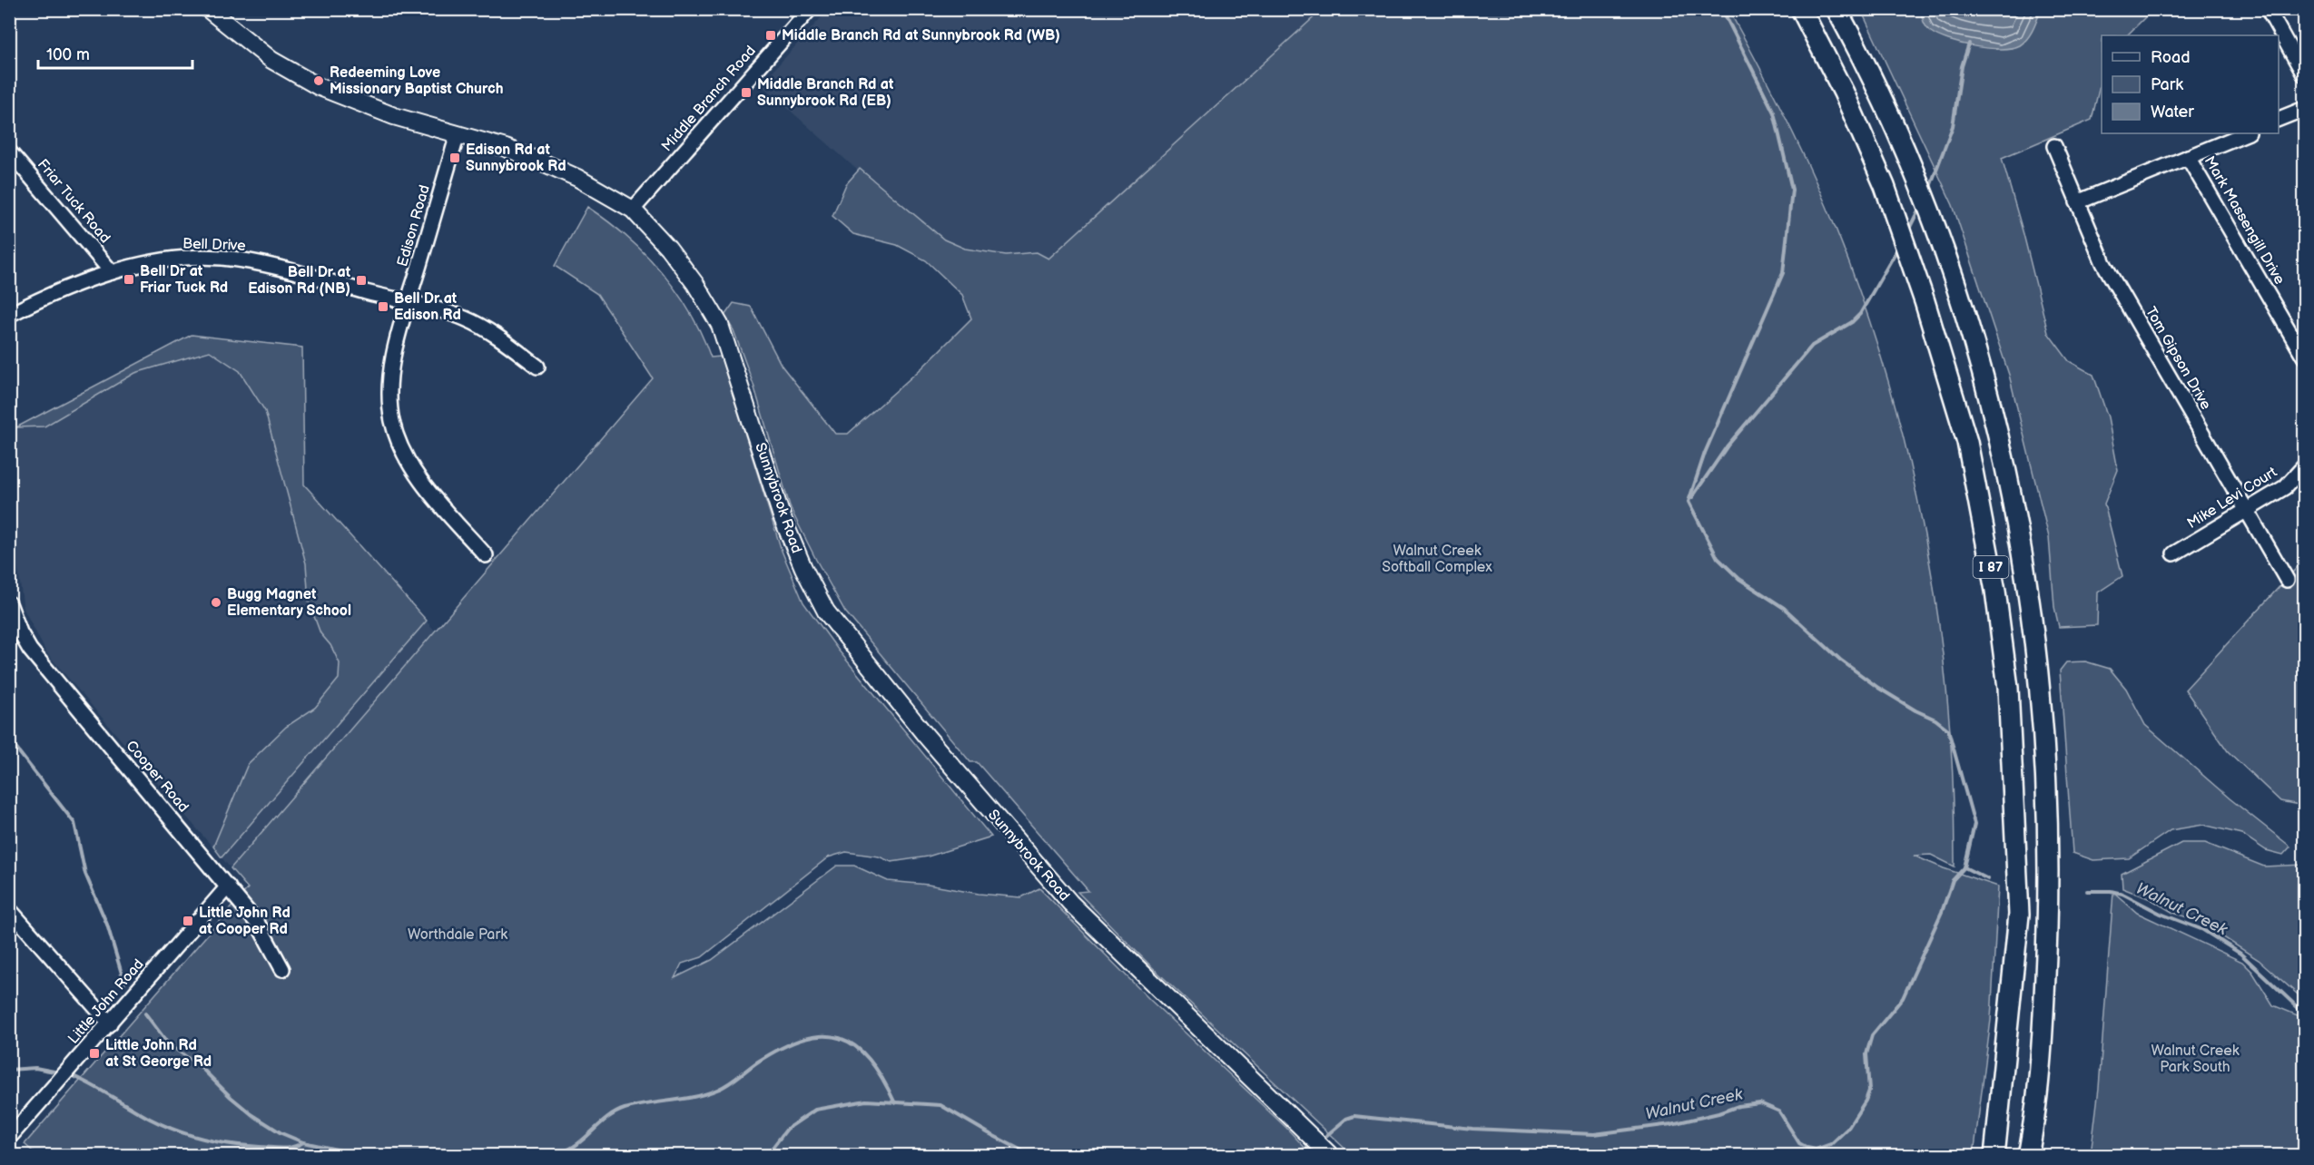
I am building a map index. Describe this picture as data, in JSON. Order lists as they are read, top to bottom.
{
  "streets": {
    "highway": ["I 87"],
    "main road": ["Sunnybrook Road"],
    "street": [
      "Middle Branch Road",
      "Friar Tuck Road",
      "Mark Massengill Drive",
      "Edison Road",
      "Bell Drive",
      "Tom Gipson Drive",
      "Mike Levi Court",
      "Cooper Road",
      "Little John Road"
    ]
  },
  "crossings": [
    ["Middle Branch Road", "Sunnybrook Road"],
    ["Friar Tuck Road", "Bell Drive"],
    ["Edison Road", "Bell Drive"],
    ["Edison Road", "Sunnybrook Road"],
    ["Tom Gipson Drive", "Mike Levi Court"],
    ["Cooper Road", "Little John Road"]
  ],
  "water": ["Walnut Creek"],
  "parks": ["Walnut Creek Softball Complex", "Worthdale Park", "Walnut Creek Park South"],
  "places": {
    "transit": [
      "Middle Branch Rd at Sunnybrook Rd (WB)",
      "Middle Branch Rd at Sunnybrook Rd (EB)",
      "Edison Rd at Sunnybrook Rd",
      "Bell Dr at Friar Tuck Rd",
      "Bell Dr at Edison Rd (NB)",
      "Bell Dr at Edison Rd",
      "Little John Rd at Cooper Rd",
      "Little John Rd at St George Rd"
    ],
    "other": ["Redeeming Love Missionary Baptist Church", "Bugg Magnet Elementary School"]
  },
  "legend": ["Road", "Park", "Water"],
  "scale_bar": "100 m"
}
